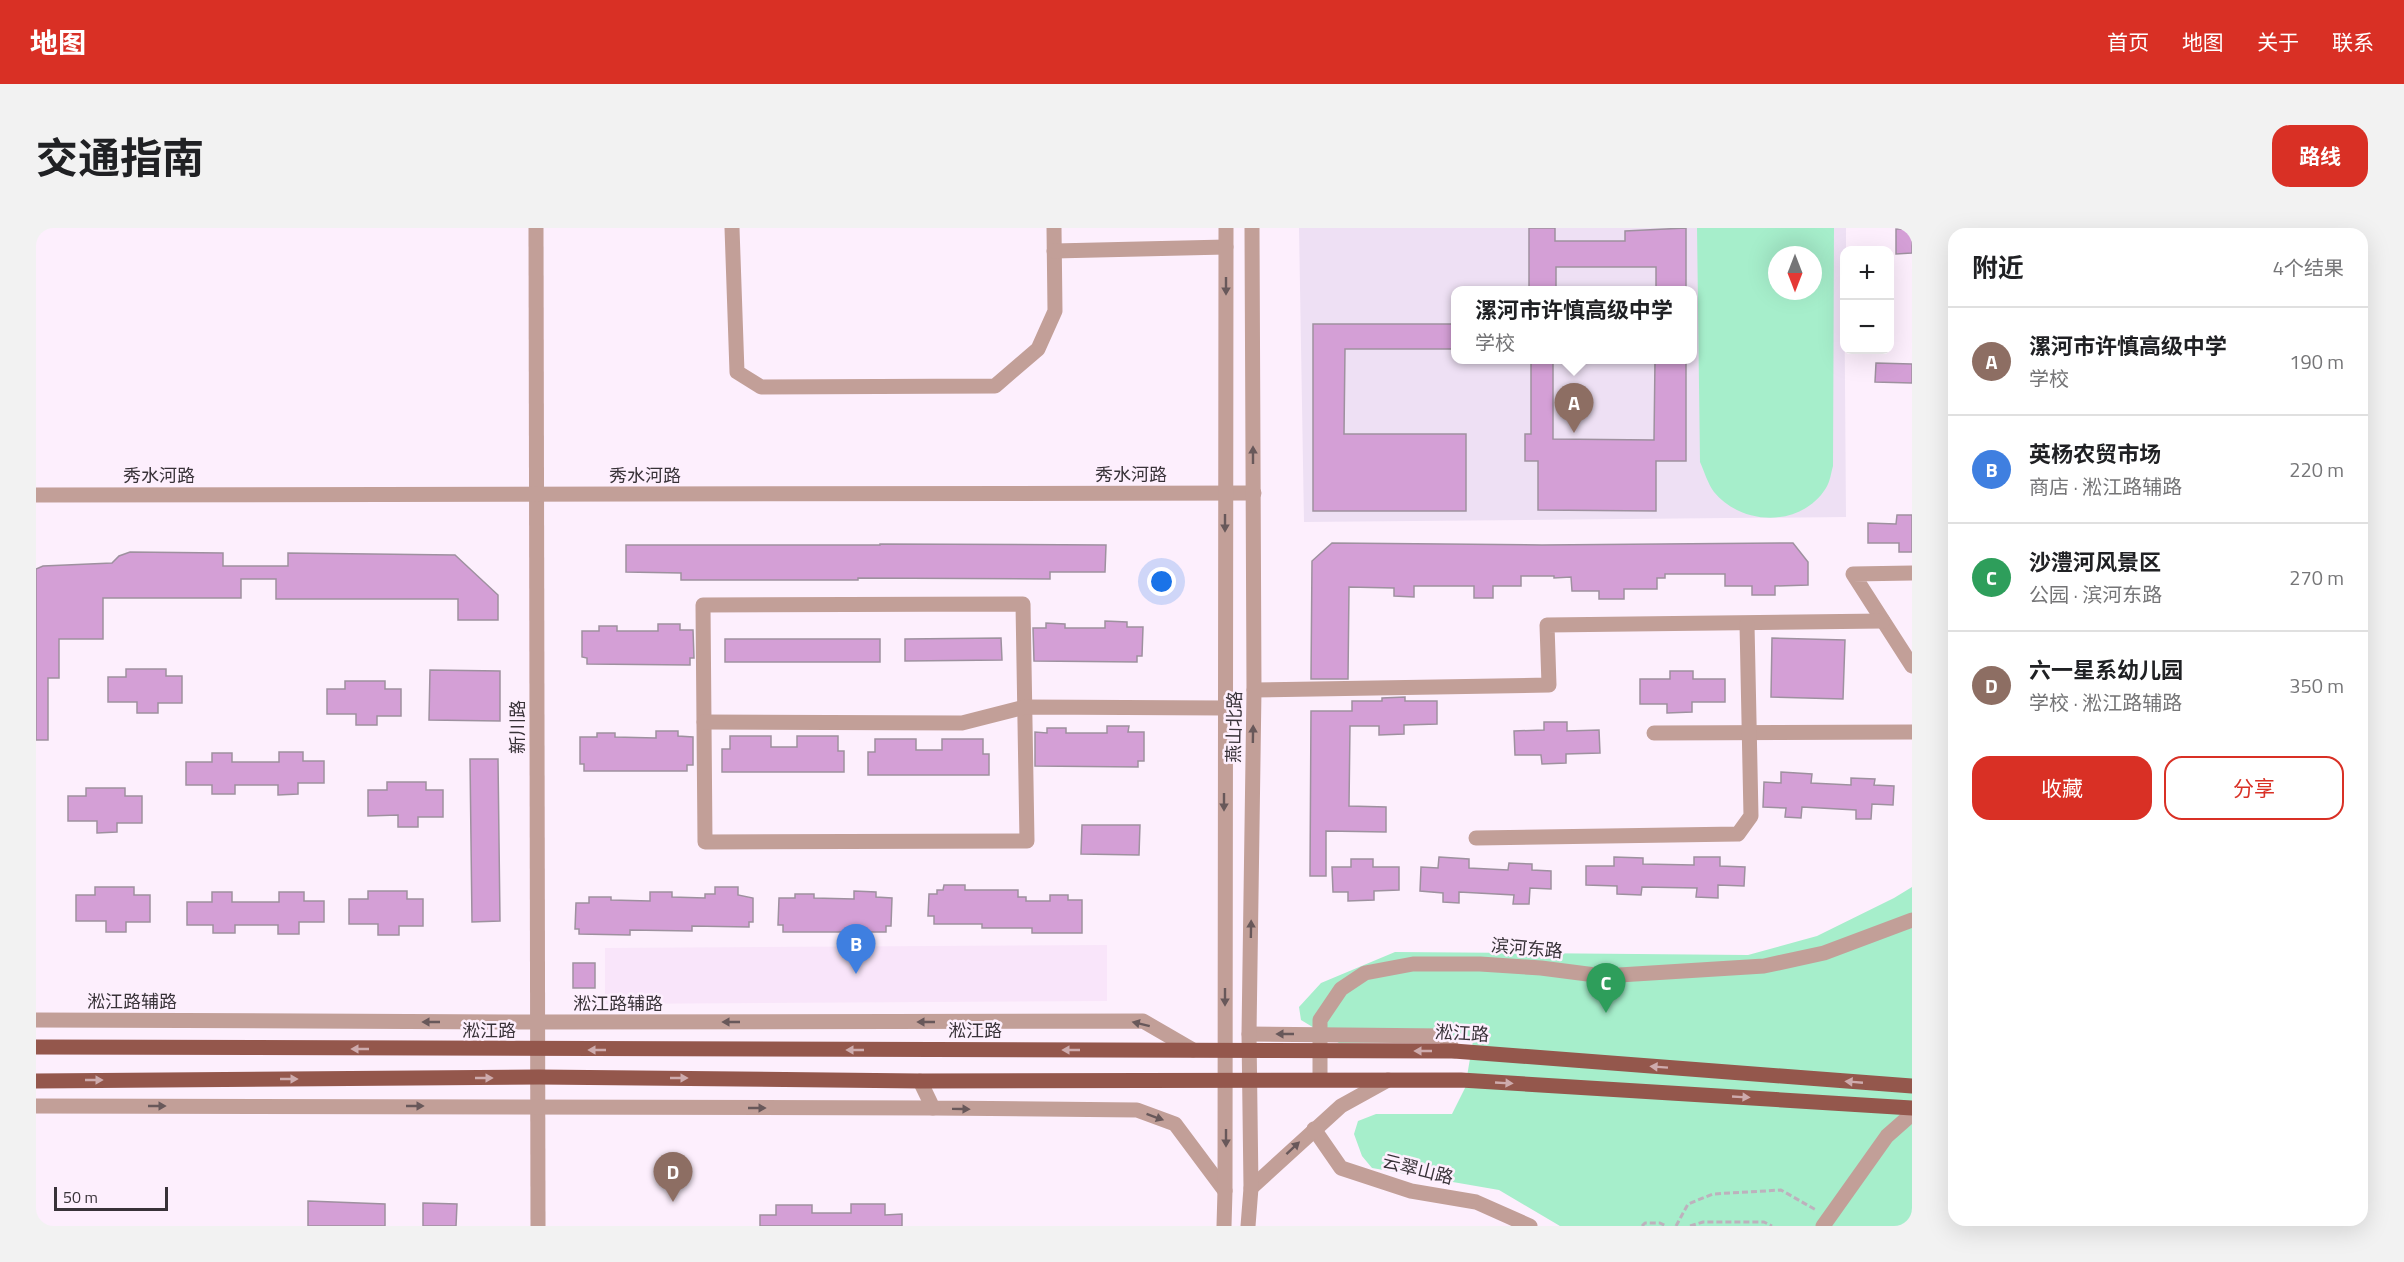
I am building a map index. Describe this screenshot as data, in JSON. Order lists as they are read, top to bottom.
{
  "streets": {
    "main road": ["淞江路"],
    "street": [
      "秀水河路",
      "新川路",
      "燕山北路",
      "滨河东路",
      "淞江路辅路",
      "云翠山路"
    ]
  },
  "crossings": [
    ["秀水河路", "新川路"],
    ["秀水河路", "燕山北路"],
    ["新川路", "淞江路辅路"],
    ["新川路", "淞江路"],
    ["燕山北路", "淞江路"],
    ["滨河东路", "淞江路"],
    ["淞江路辅路", "淞江路"]
  ],
  "scale_bar": "50 m",
  "north": "bottom",
  "page": {
    "header": "地图",
    "nav": [
      "首页",
      "地图",
      "关于",
      "联系"
    ],
    "title": "交通指南",
    "buttons": [
      "路线",
      ["收藏", "分享"]
    ],
    "heading": ["附近", "4个结果"],
    "map_buttons": ["+", "−"],
    "popup": ["漯河市许慎高级中学", "学校"],
    "list": [
      {
        "mark": "A",
        "name": "漯河市许慎高级中学",
        "note": "学校",
        "value": "190 m"
      },
      {
        "mark": "B",
        "name": "英杨农贸市场",
        "note": "商店 · 淞江路辅路",
        "value": "220 m"
      },
      {
        "mark": "C",
        "name": "沙澧河风景区",
        "note": "公园 · 滨河东路",
        "value": "270 m"
      },
      {
        "mark": "D",
        "name": "六一星系幼儿园",
        "note": "学校 · 淞江路辅路",
        "value": "350 m"
      }
    ],
    "pins": [
      "A",
      "B",
      "C",
      "D"
    ],
    "scale": "50 m"
  }
}
